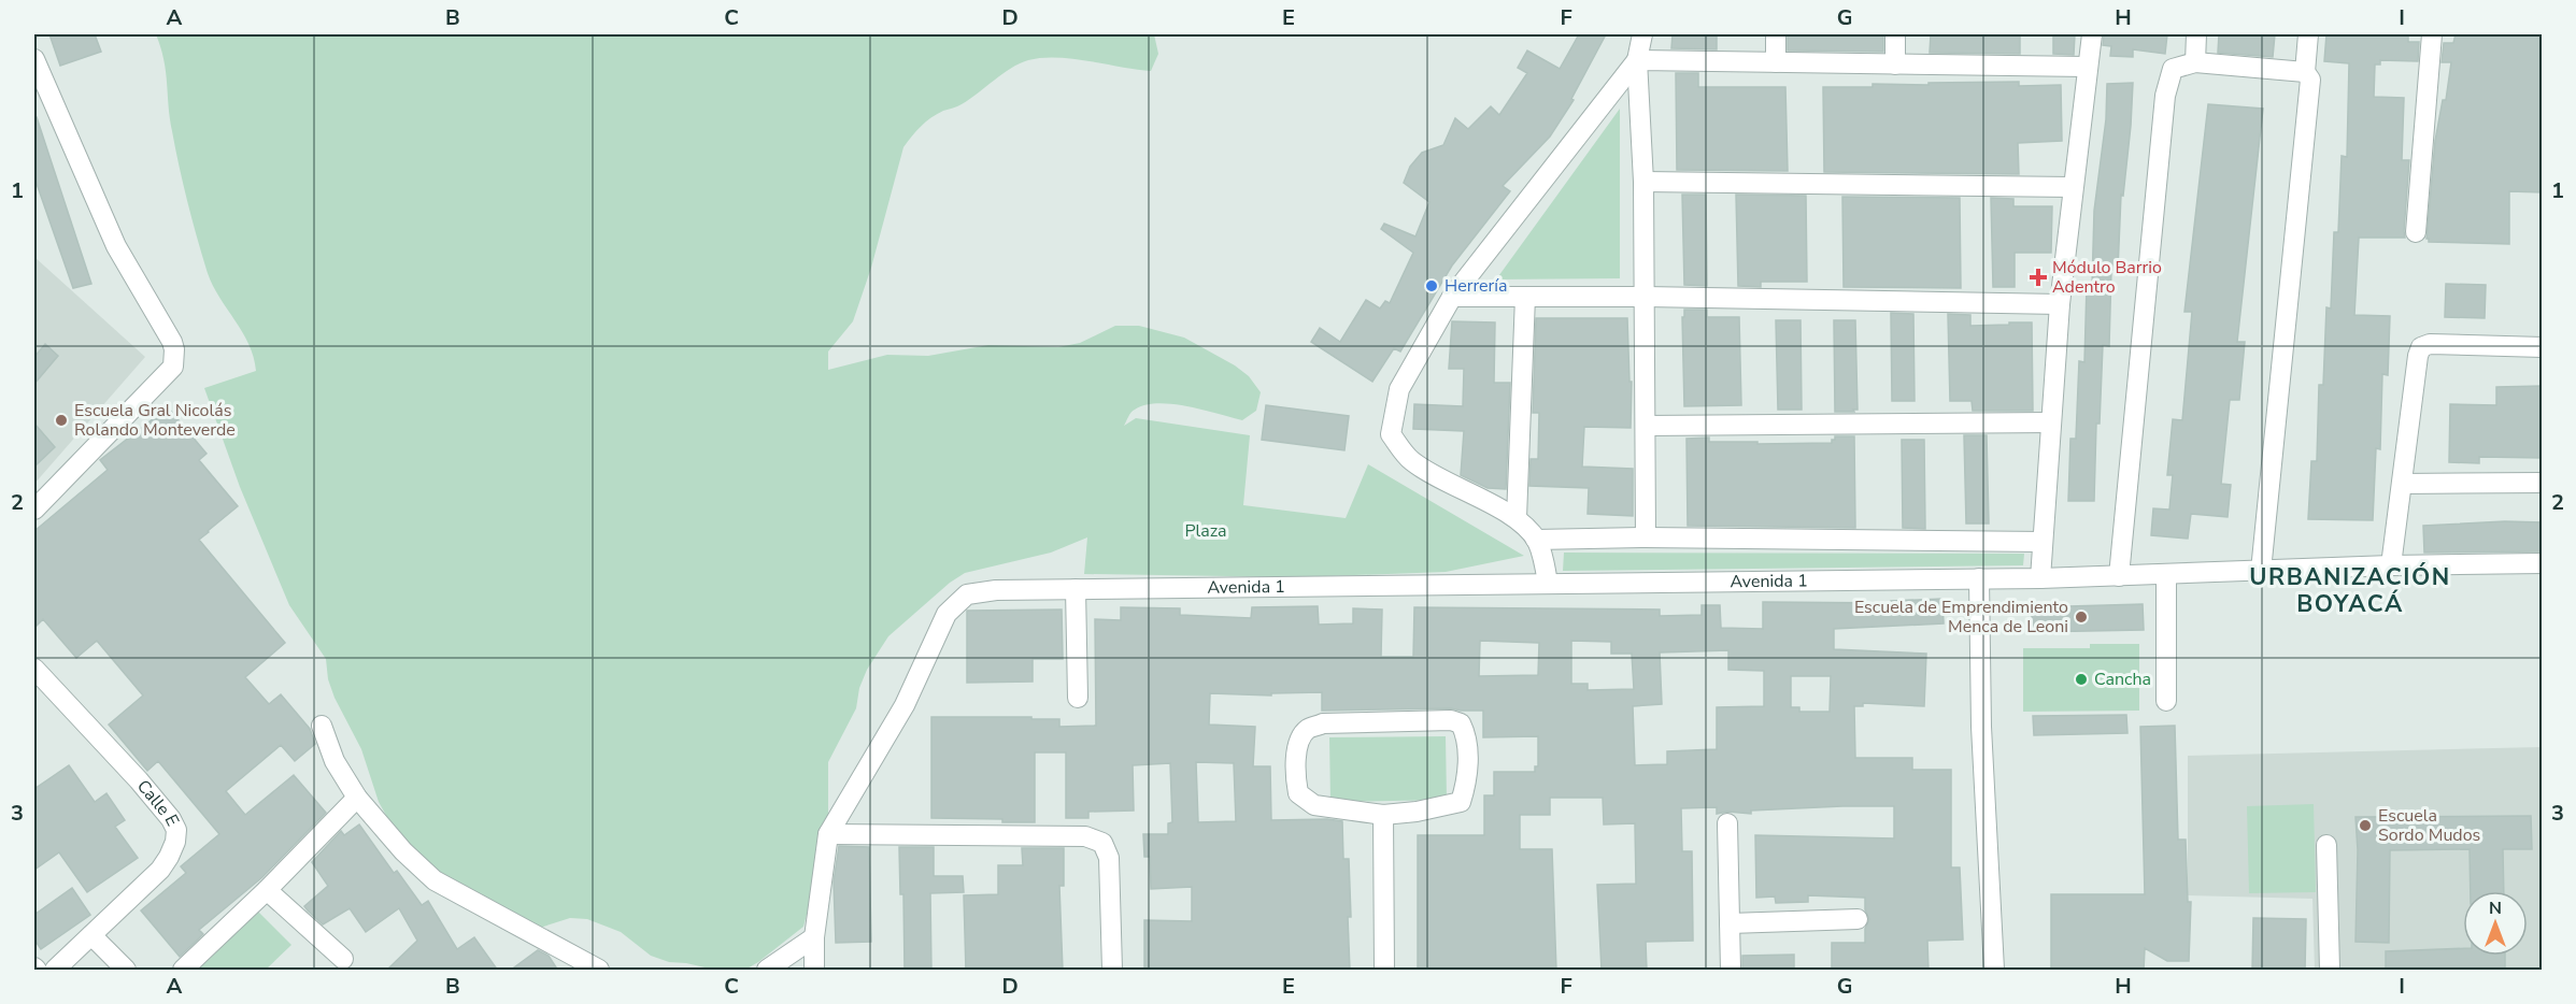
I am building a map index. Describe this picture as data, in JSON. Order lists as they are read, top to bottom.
{
  "streets": {
    "street": ["Avenida 1", "Calle E"]
  },
  "districts": ["URBANIZACIÓN BOYACÁ"],
  "parks": ["Plaza"],
  "places": {
    "health": ["Módulo Barrio Adentro"],
    "other": [
      "Herrería",
      "Escuela Gral Nicolás Rolando Monteverde",
      "Escuela de Emprendimiento Menca de Leoni",
      "Cancha",
      "Escuela Sordo Mudos"
    ]
  },
  "north": "top",
  "grid": {
    "columns": [
      "A",
      "B",
      "C",
      "D",
      "E",
      "F",
      "G",
      "H",
      "I"
    ],
    "rows": ["1", "2", "3"]
  }
}
